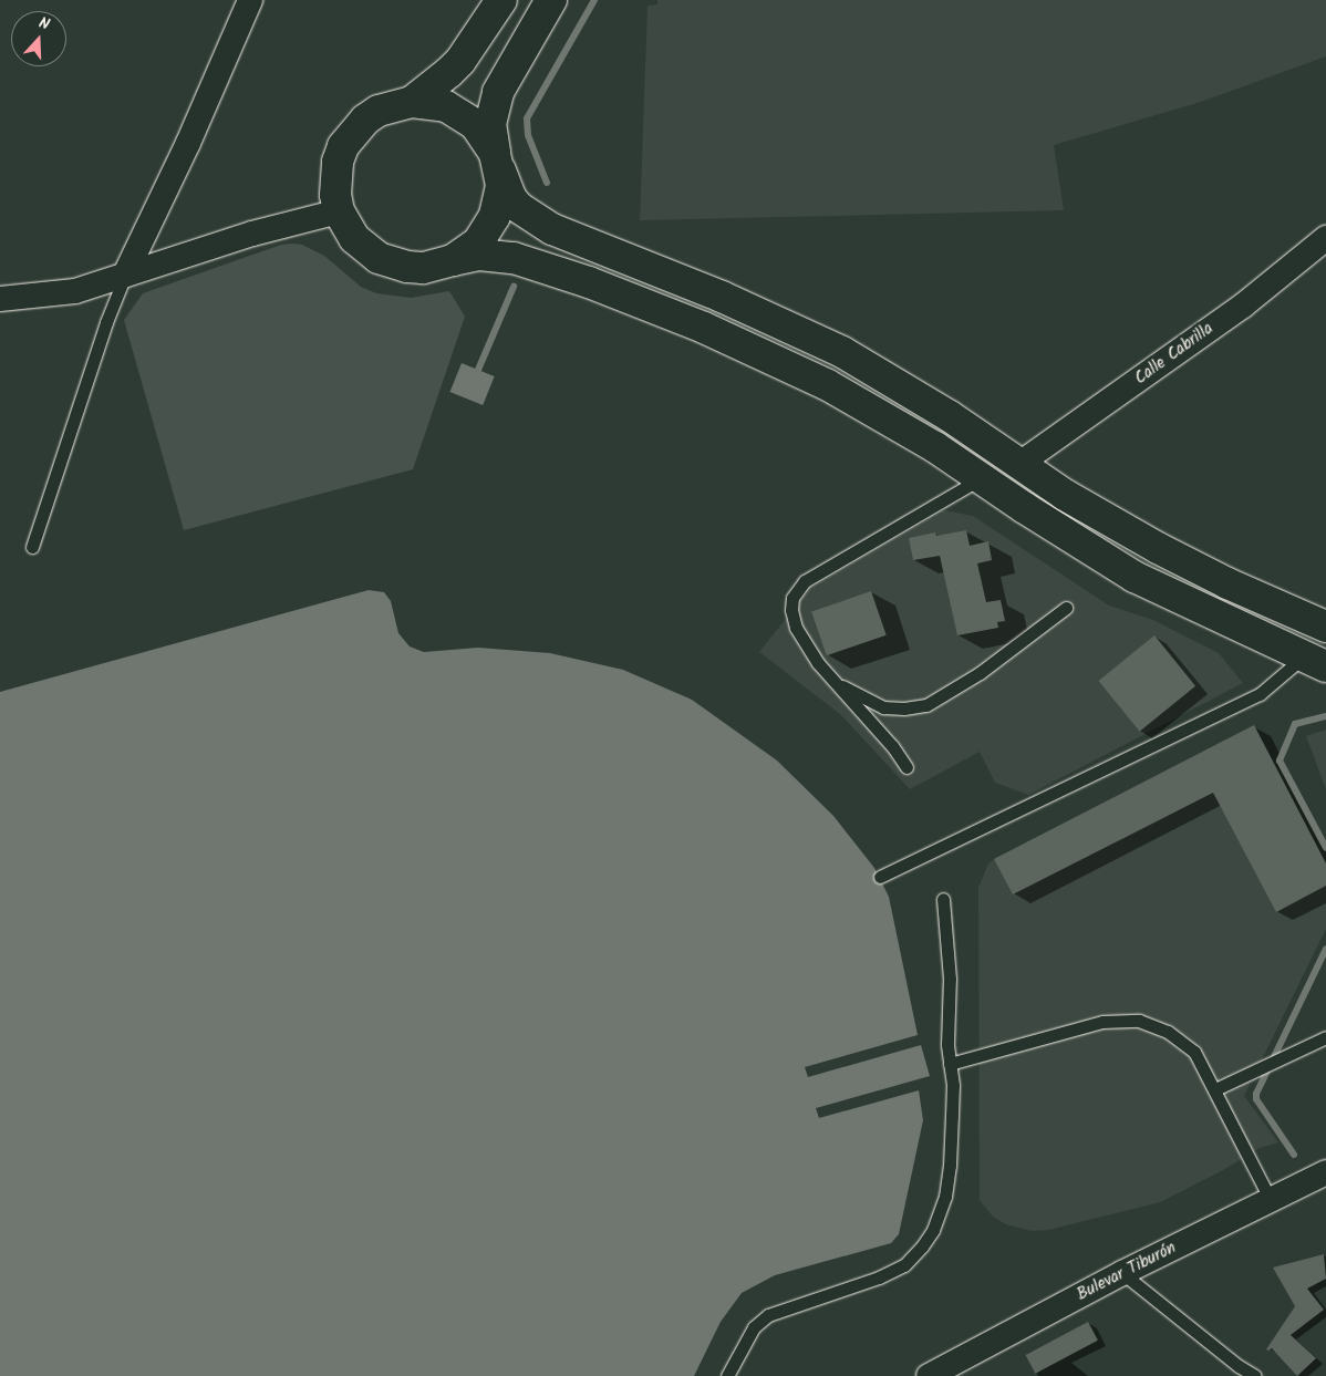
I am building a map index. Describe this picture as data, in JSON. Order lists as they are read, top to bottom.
{
  "streets": {
    "street": ["Calle Cabrilla", "Bulevar Tiburón"]
  },
  "north": "top"
}
